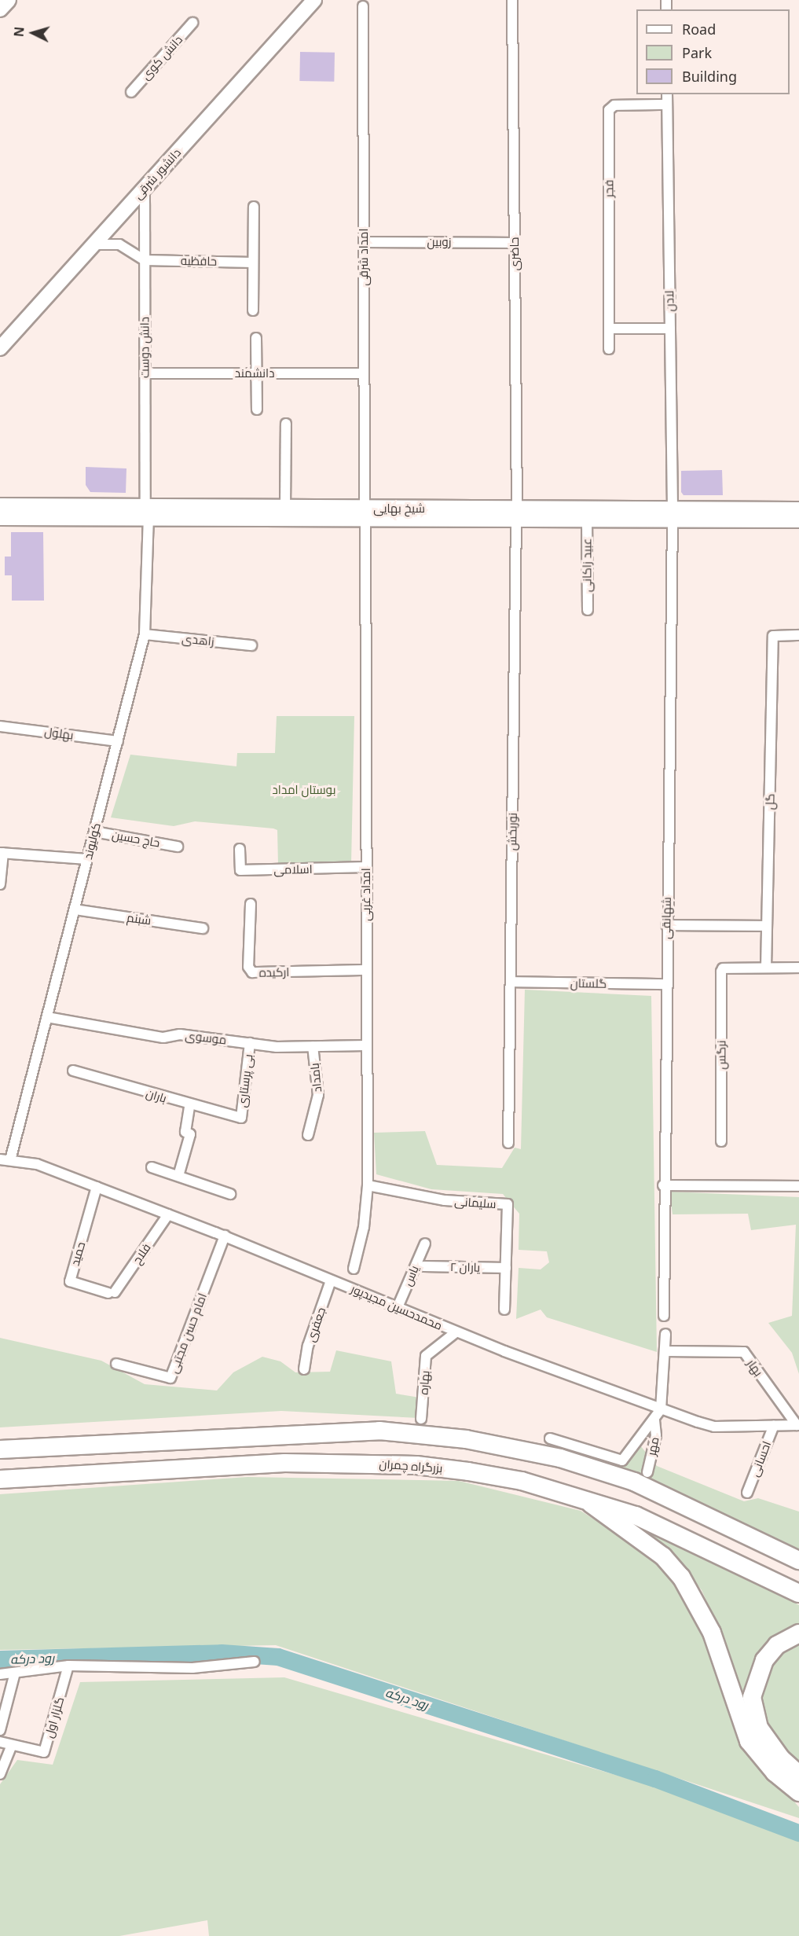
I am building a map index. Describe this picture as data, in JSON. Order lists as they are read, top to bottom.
{
  "streets": {
    "highway": ["بزرگراه چمران"],
    "main road": ["دانشور شرقی", "شیخ بهایی"],
    "street": [
      "دانش کوی",
      "فجر",
      "زوبین",
      "حاضری",
      "امداد شرقی",
      "حافظیه",
      "لادن",
      "دانش دوست",
      "دانشمند",
      "عبید زاکانی",
      "زاهدی",
      "بهلول",
      "گل",
      "نوربخش",
      "حاج حسین",
      "کولیوند",
      "اسلامی",
      "امداد غربی",
      "شهانقی",
      "شبنم",
      "ارکیده",
      "گلستان",
      "موسوی",
      "نرگس",
      "بامداد",
      "بی پرستاری",
      "باران",
      "سلیمانی",
      "حمید",
      "فلاح",
      "یاران ٢",
      "یاس",
      "محمدحسین مجیدپور",
      "جعفری",
      "امام حسن مجتبی",
      "بهار",
      "بهاره",
      "مهر",
      "احسانی",
      "گلزار اول"
    ]
  },
  "crossings": [
    ["دانشور شرقی", "دانش دوست"],
    ["فجر", "لادن"],
    ["زوبین", "حاضری"],
    ["زوبین", "امداد شرقی"],
    ["حاضری", "شیخ بهایی"],
    ["حاضری", "نوربخش"],
    ["امداد شرقی", "دانشمند"],
    ["امداد شرقی", "شیخ بهایی"],
    ["امداد شرقی", "امداد غربی"],
    ["حافظیه", "دانش دوست"],
    ["لادن", "شیخ بهایی"],
    ["لادن", "شهانقی"],
    ["دانش دوست", "دانشمند"],
    ["دانش دوست", "شیخ بهایی"],
    ["دانش دوست", "کولیوند"],
    ["شیخ بهایی", "عبید زاکانی"],
    ["شیخ بهایی", "نوربخش"],
    ["شیخ بهایی", "کولیوند"],
    ["شیخ بهایی", "امداد غربی"],
    ["شیخ بهایی", "شهانقی"],
    ["زاهدی", "کولیوند"],
    ["بهلول", "کولیوند"],
    ["گل", "نرگس"],
    ["نوربخش", "گلستان"],
    ["حاج حسین", "کولیوند"],
    ["کولیوند", "شبنم"],
    ["کولیوند", "موسوی"],
    ["کولیوند", "محمدحسین مجیدپور"],
    ["اسلامی", "امداد غربی"],
    ["امداد غربی", "ارکیده"],
    ["امداد غربی", "موسوی"],
    ["امداد غربی", "سلیمانی"],
    ["شهانقی", "گلستان"],
    ["موسوی", "بامداد"],
    ["موسوی", "بی پرستاری"],
    ["بی پرستاری", "باران"],
    ["سلیمانی", "یاران ٢"],
    ["حمید", "فلاح"],
    ["حمید", "محمدحسین مجیدپور"],
    ["فلاح", "محمدحسین مجیدپور"],
    ["یاس", "محمدحسین مجیدپور"],
    ["محمدحسین مجیدپور", "جعفری"],
    ["محمدحسین مجیدپور", "امام حسن مجتبی"],
    ["محمدحسین مجیدپور", "بهار"],
    ["محمدحسین مجیدپور", "بهاره"],
    ["محمدحسین مجیدپور", "احسانی"]
  ],
  "water": ["رود درکه"],
  "parks": ["بوستان امداد"],
  "legend": ["Road", "Park", "Building"],
  "north": "left"
}
